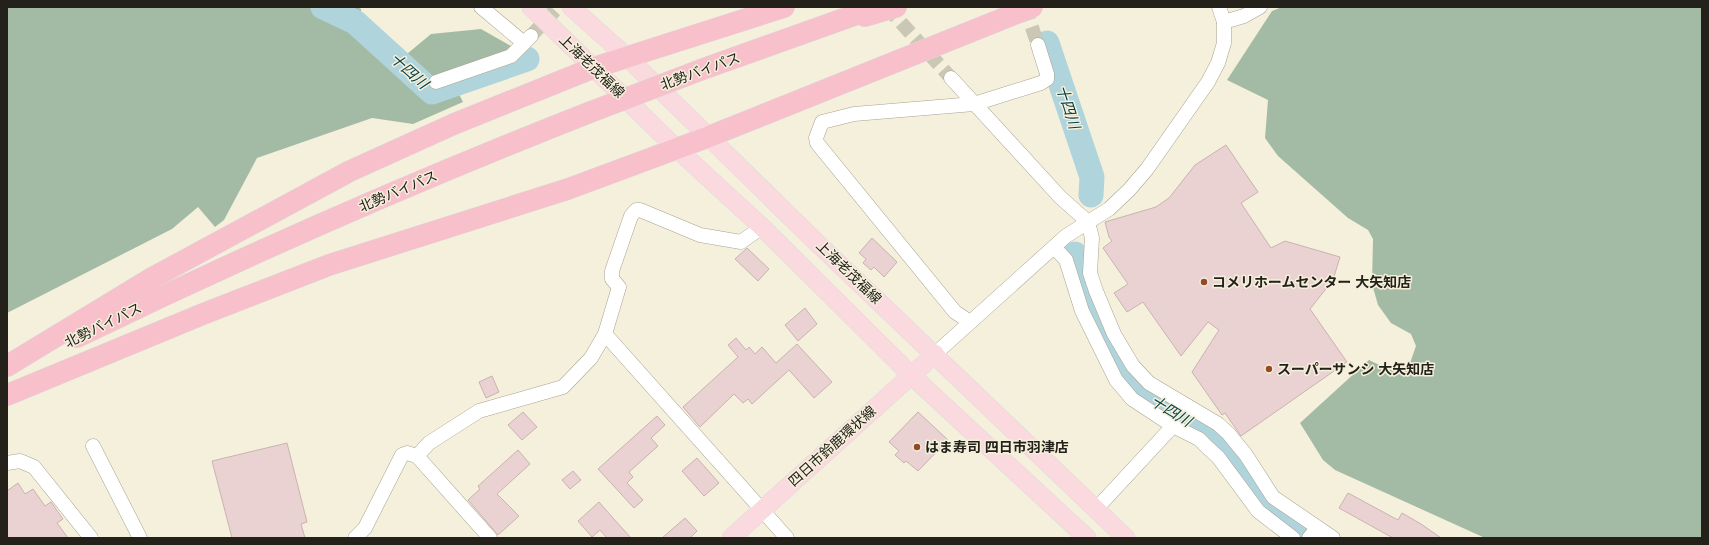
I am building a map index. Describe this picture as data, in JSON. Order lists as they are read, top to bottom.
{
  "streets": {
    "highway": ["北勢バイパス"],
    "main road": ["上海老茂福線", "四日市鈴鹿環状線"]
  },
  "crossings": [
    ["上海老茂福線", "四日市鈴鹿環状線"]
  ],
  "water": ["十四川"],
  "places": ["コメリホームセンター 大矢知店", "スーパーサンシ 大矢知店", "はま寿司 四日市羽津店"]
}
